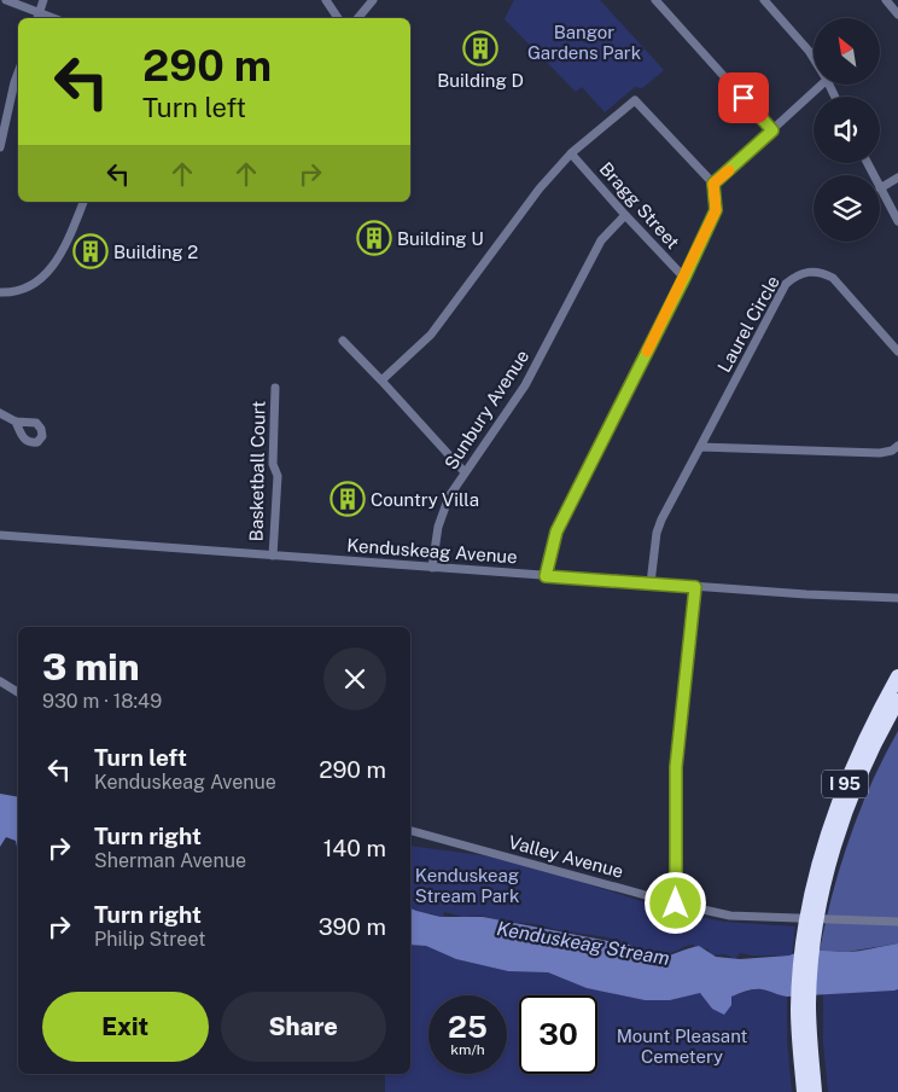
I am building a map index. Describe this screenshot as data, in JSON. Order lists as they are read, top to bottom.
{
  "streets": {
    "highway": ["I 95"],
    "street": [
      "Bragg Street",
      "Laurel Circle",
      "Sunbury Avenue",
      "Basketball Court",
      "Kenduskeag Avenue",
      "Valley Avenue"
    ]
  },
  "crossings": [
    ["Bragg Street", "Sunbury Avenue"],
    ["Laurel Circle", "Kenduskeag Avenue"],
    ["Sunbury Avenue", "Kenduskeag Avenue"],
    ["Basketball Court", "Kenduskeag Avenue"]
  ],
  "water": ["Kenduskeag Stream"],
  "parks": ["Bangor Gardens Park", "Kenduskeag Stream Park", "Mount Pleasant Cemetery"],
  "places": {
    "building": [
      "Building D",
      "Building U",
      "Building 2",
      "Country Villa"
    ]
  },
  "north": "top left",
  "page": {
    "turn": ["290 m", "Turn left"],
    "heading": ["3 min", "930 m · 18:49"],
    "list": [
      {
        "name": "Turn left",
        "note": "Kenduskeag Avenue",
        "value": "290 m"
      },
      {
        "name": "Turn right",
        "note": "Sherman Avenue",
        "value": "140 m"
      },
      {
        "name": "Turn right",
        "note": "Philip Street",
        "value": "390 m"
      }
    ],
    "buttons": ["Exit", "Share"],
    "speed": "25 km/h",
    "limit": "30"
  }
}
